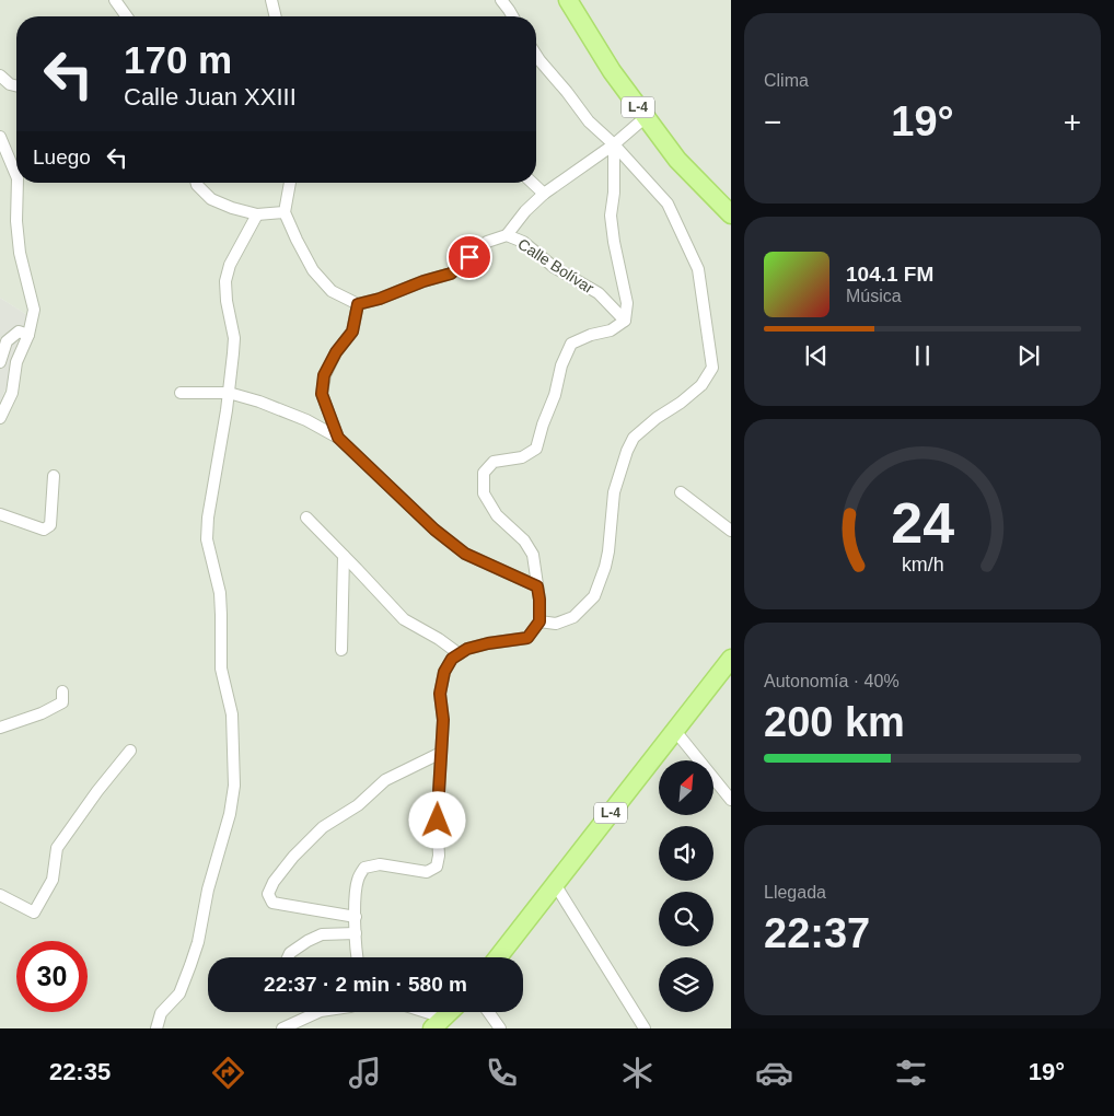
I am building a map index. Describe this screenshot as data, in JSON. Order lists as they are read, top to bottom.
{
  "streets": {
    "main road": ["L-4"],
    "street": ["Calle Bolívar"]
  },
  "north": "top right",
  "page": {
    "tile": [
      "Clima",
      ["Autonomía · 40%", "200 km"],
      ["Llegada", "22:37"]
    ],
    "turn": ["170 m", "Calle Juan XXIII"],
    "heat": ["−", "19°", "+"],
    "then": "Luego",
    "song": ["104.1 FM", "Música"],
    "limit": "30",
    "trip": "22:37 · 2 min · 580 m",
    "tabs": ["22:35", "19°"],
    "gauge": ["24", "km/h"]
  }
}
